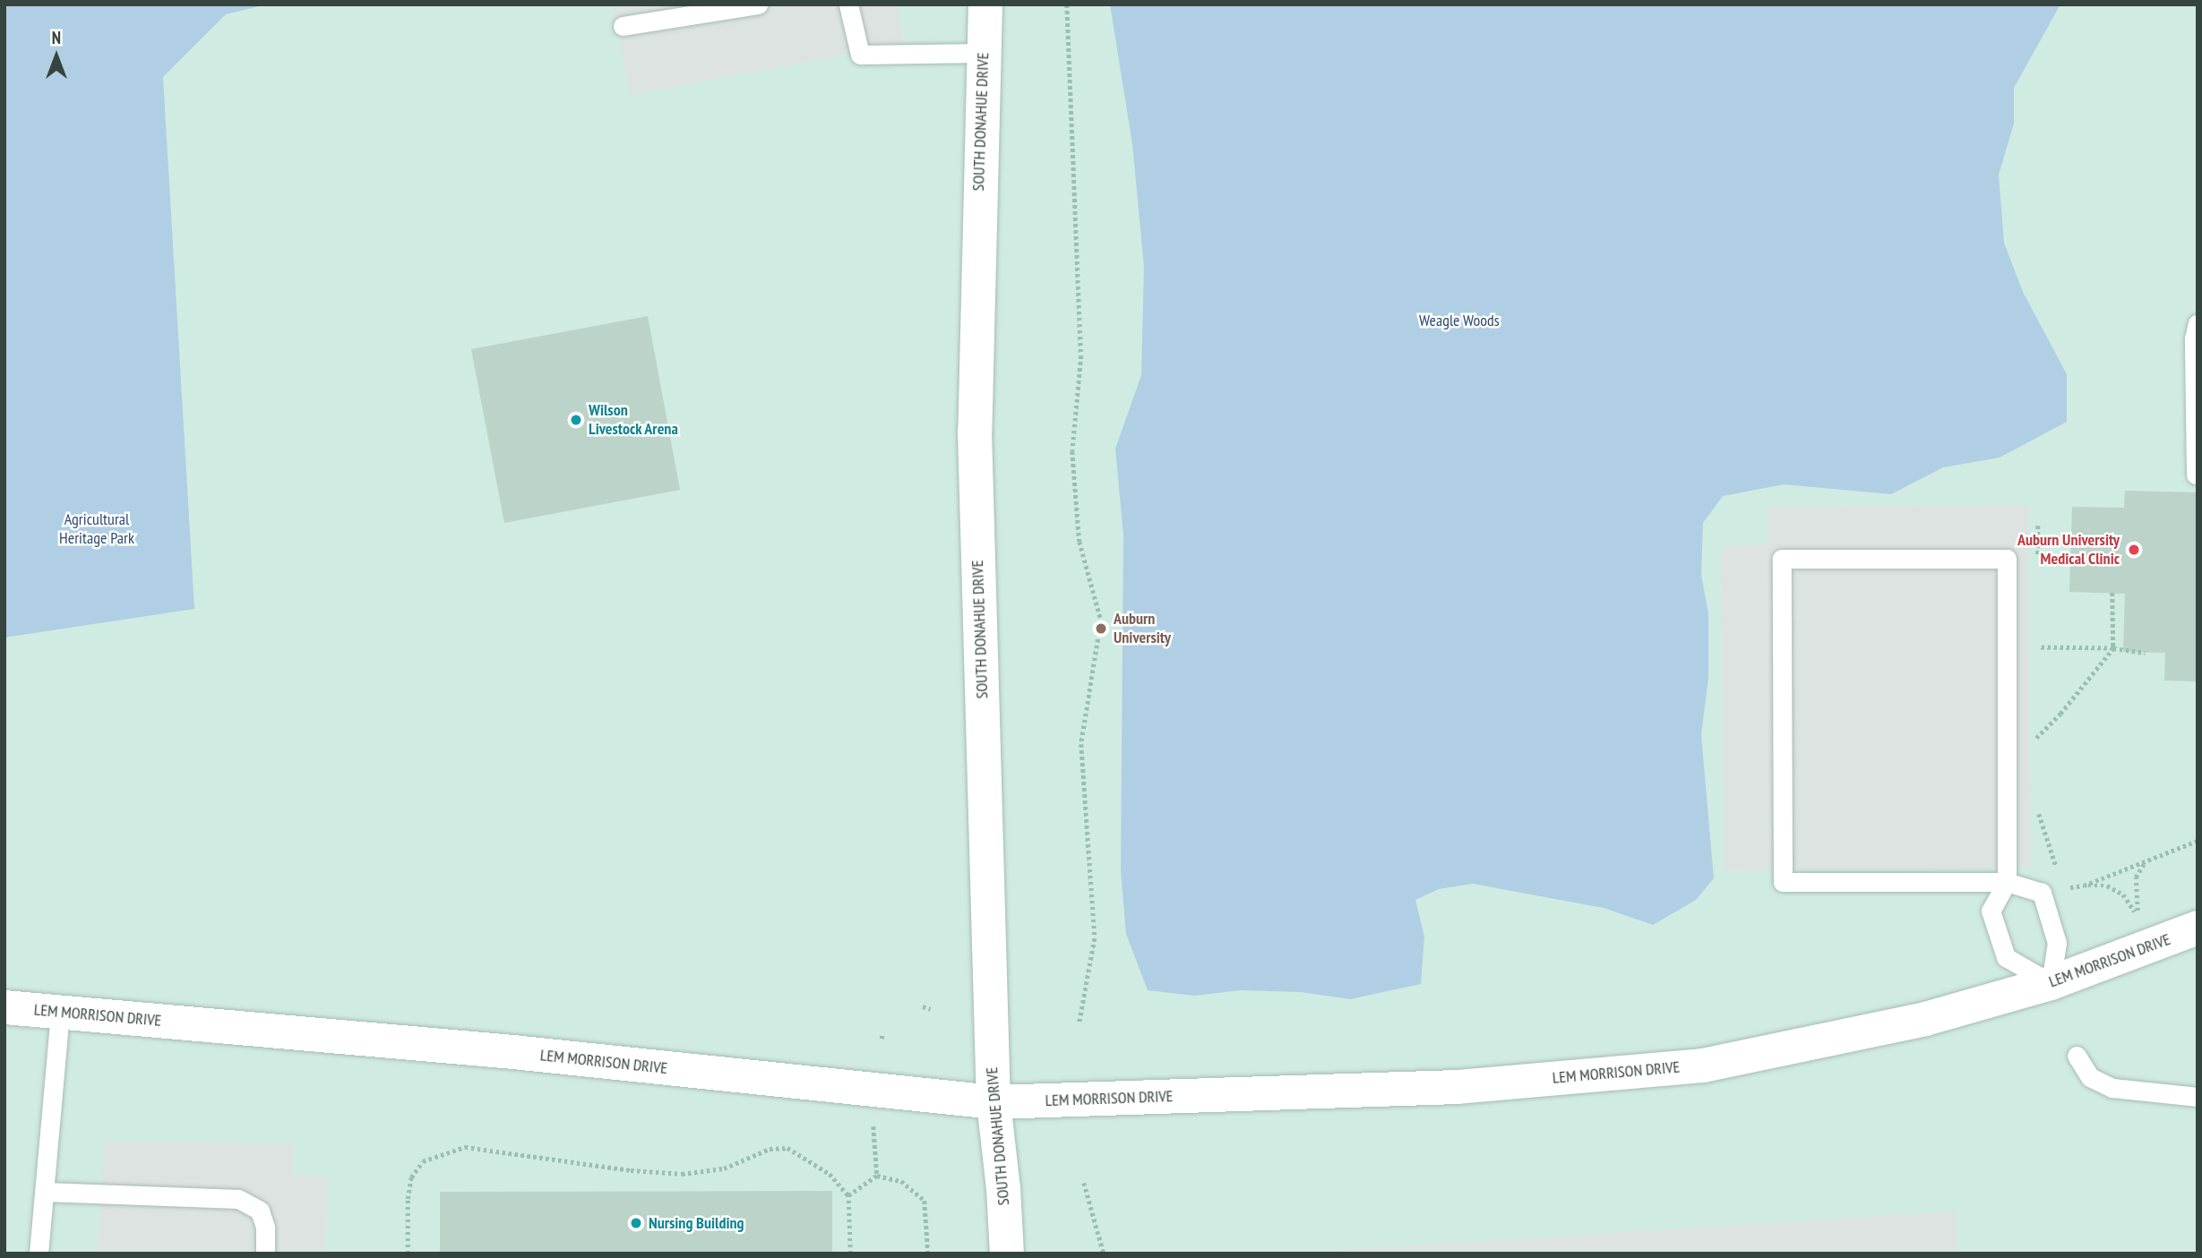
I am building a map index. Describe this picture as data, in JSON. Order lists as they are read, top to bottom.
{
  "streets": {
    "street": ["SOUTH DONAHUE DRIVE", "LEM MORRISON DRIVE"]
  },
  "crossings": [
    ["SOUTH DONAHUE DRIVE", "LEM MORRISON DRIVE"]
  ],
  "parks": ["Weagle Woods", "Agricultural Heritage Park"],
  "places": [
    "Wilson Livestock Arena",
    "Auburn University Medical Clinic",
    "Auburn University",
    "Nursing Building"
  ],
  "north": "top"
}
